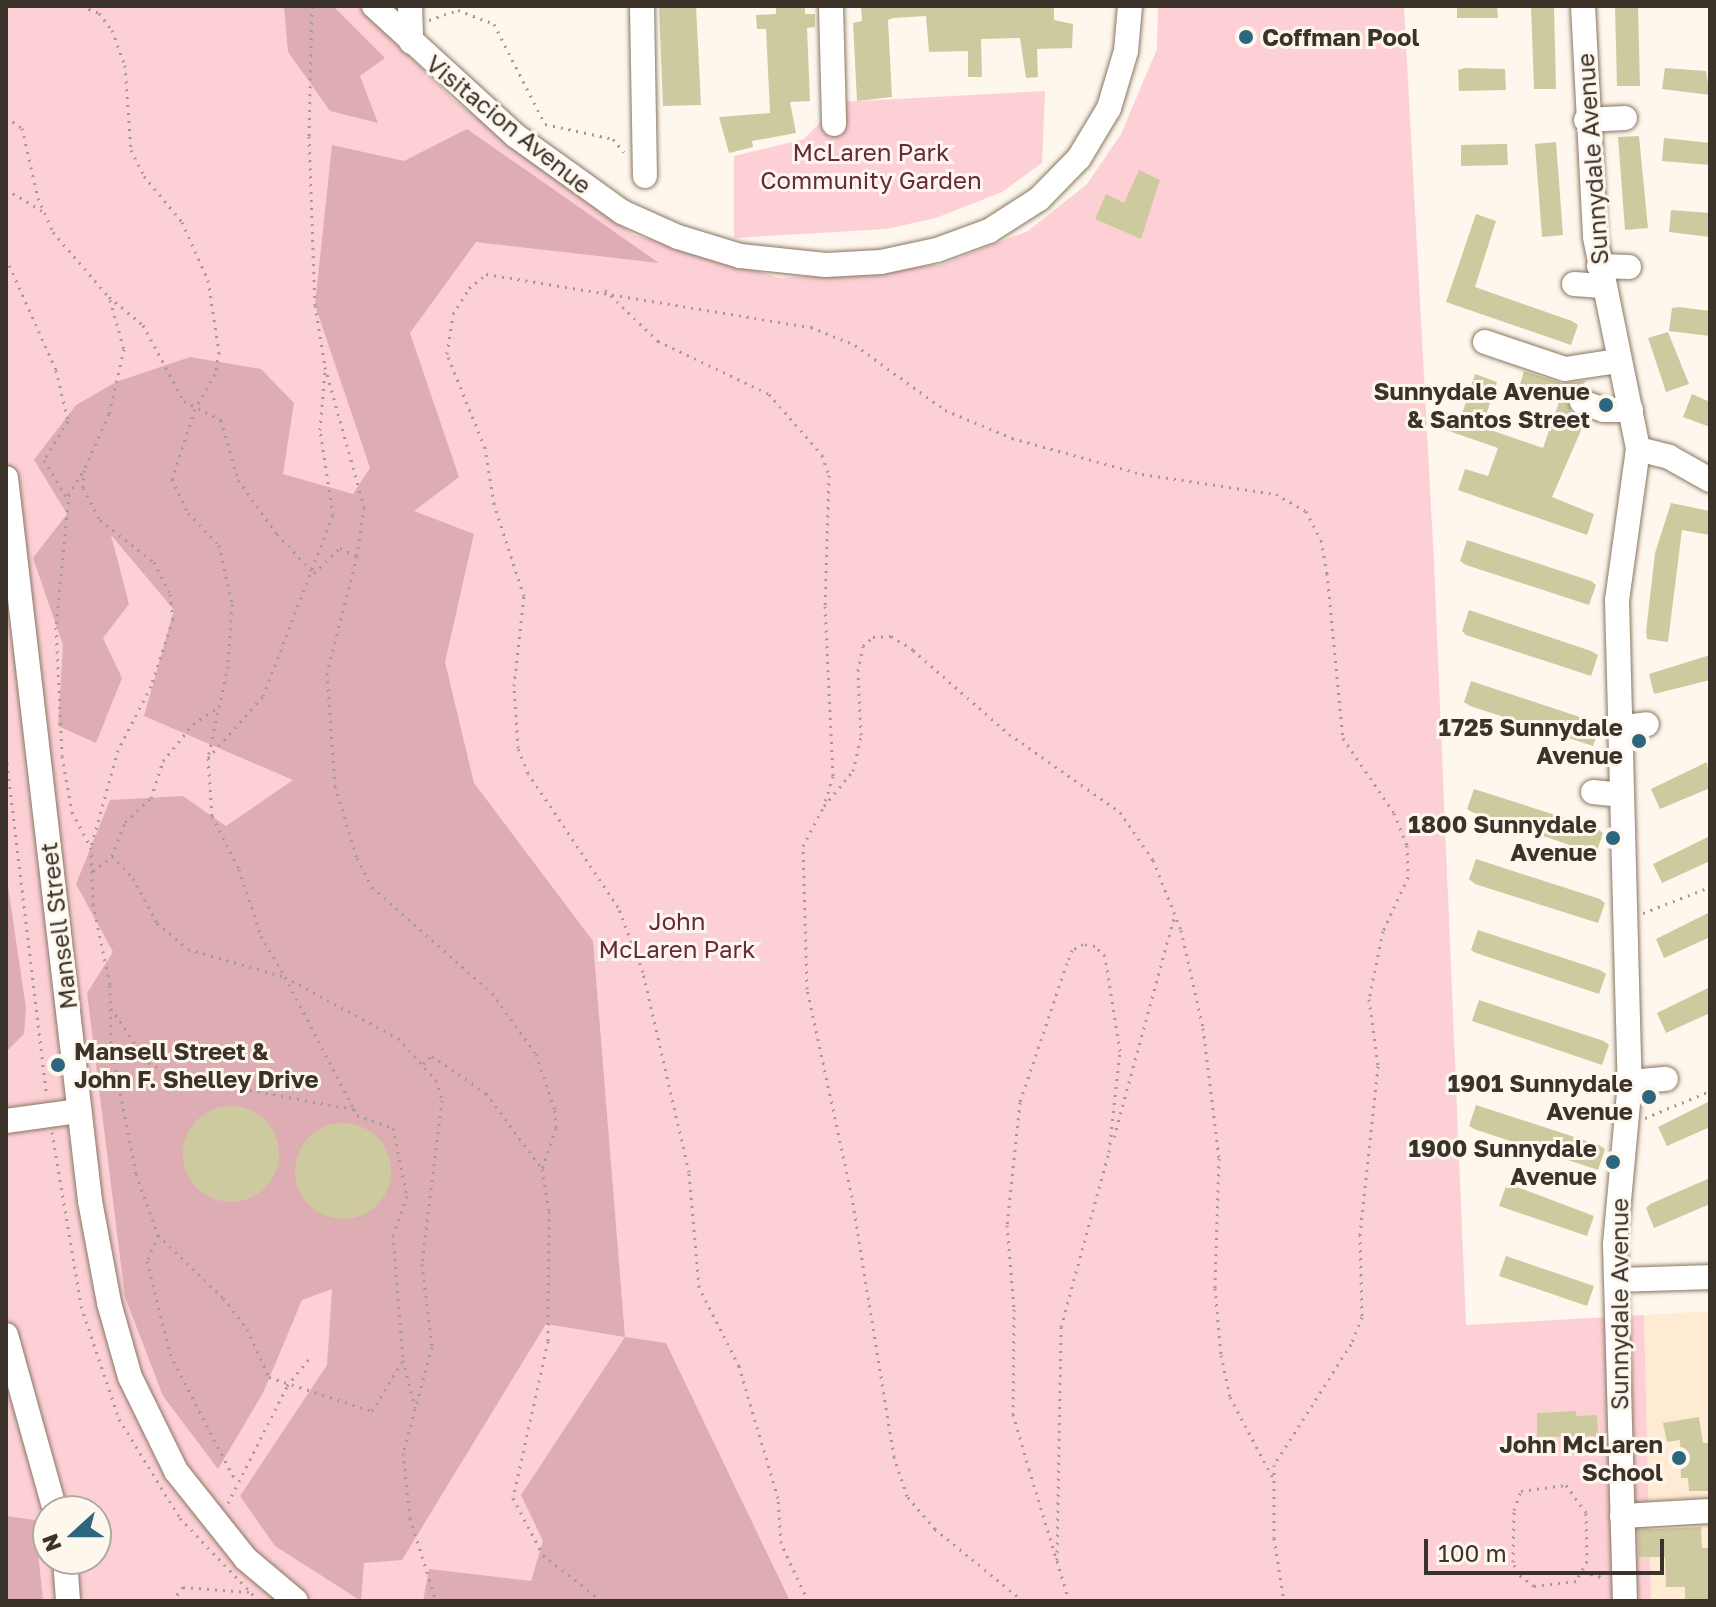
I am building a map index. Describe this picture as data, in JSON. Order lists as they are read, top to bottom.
{
  "streets": {
    "street": ["Visitacion Avenue", "Sunnydale Avenue", "Mansell Street"]
  },
  "parks": ["McLaren Park Community Garden", "John McLaren Park"],
  "places": [
    "Coffman Pool",
    "Sunnydale Avenue & Santos Street",
    "1725 Sunnydale Avenue",
    "1800 Sunnydale Avenue",
    "Mansell Street & John F. Shelley Drive",
    "1901 Sunnydale Avenue",
    "1900 Sunnydale Avenue",
    "John McLaren School"
  ],
  "scale_bar": "100 m",
  "north": "left"
}
